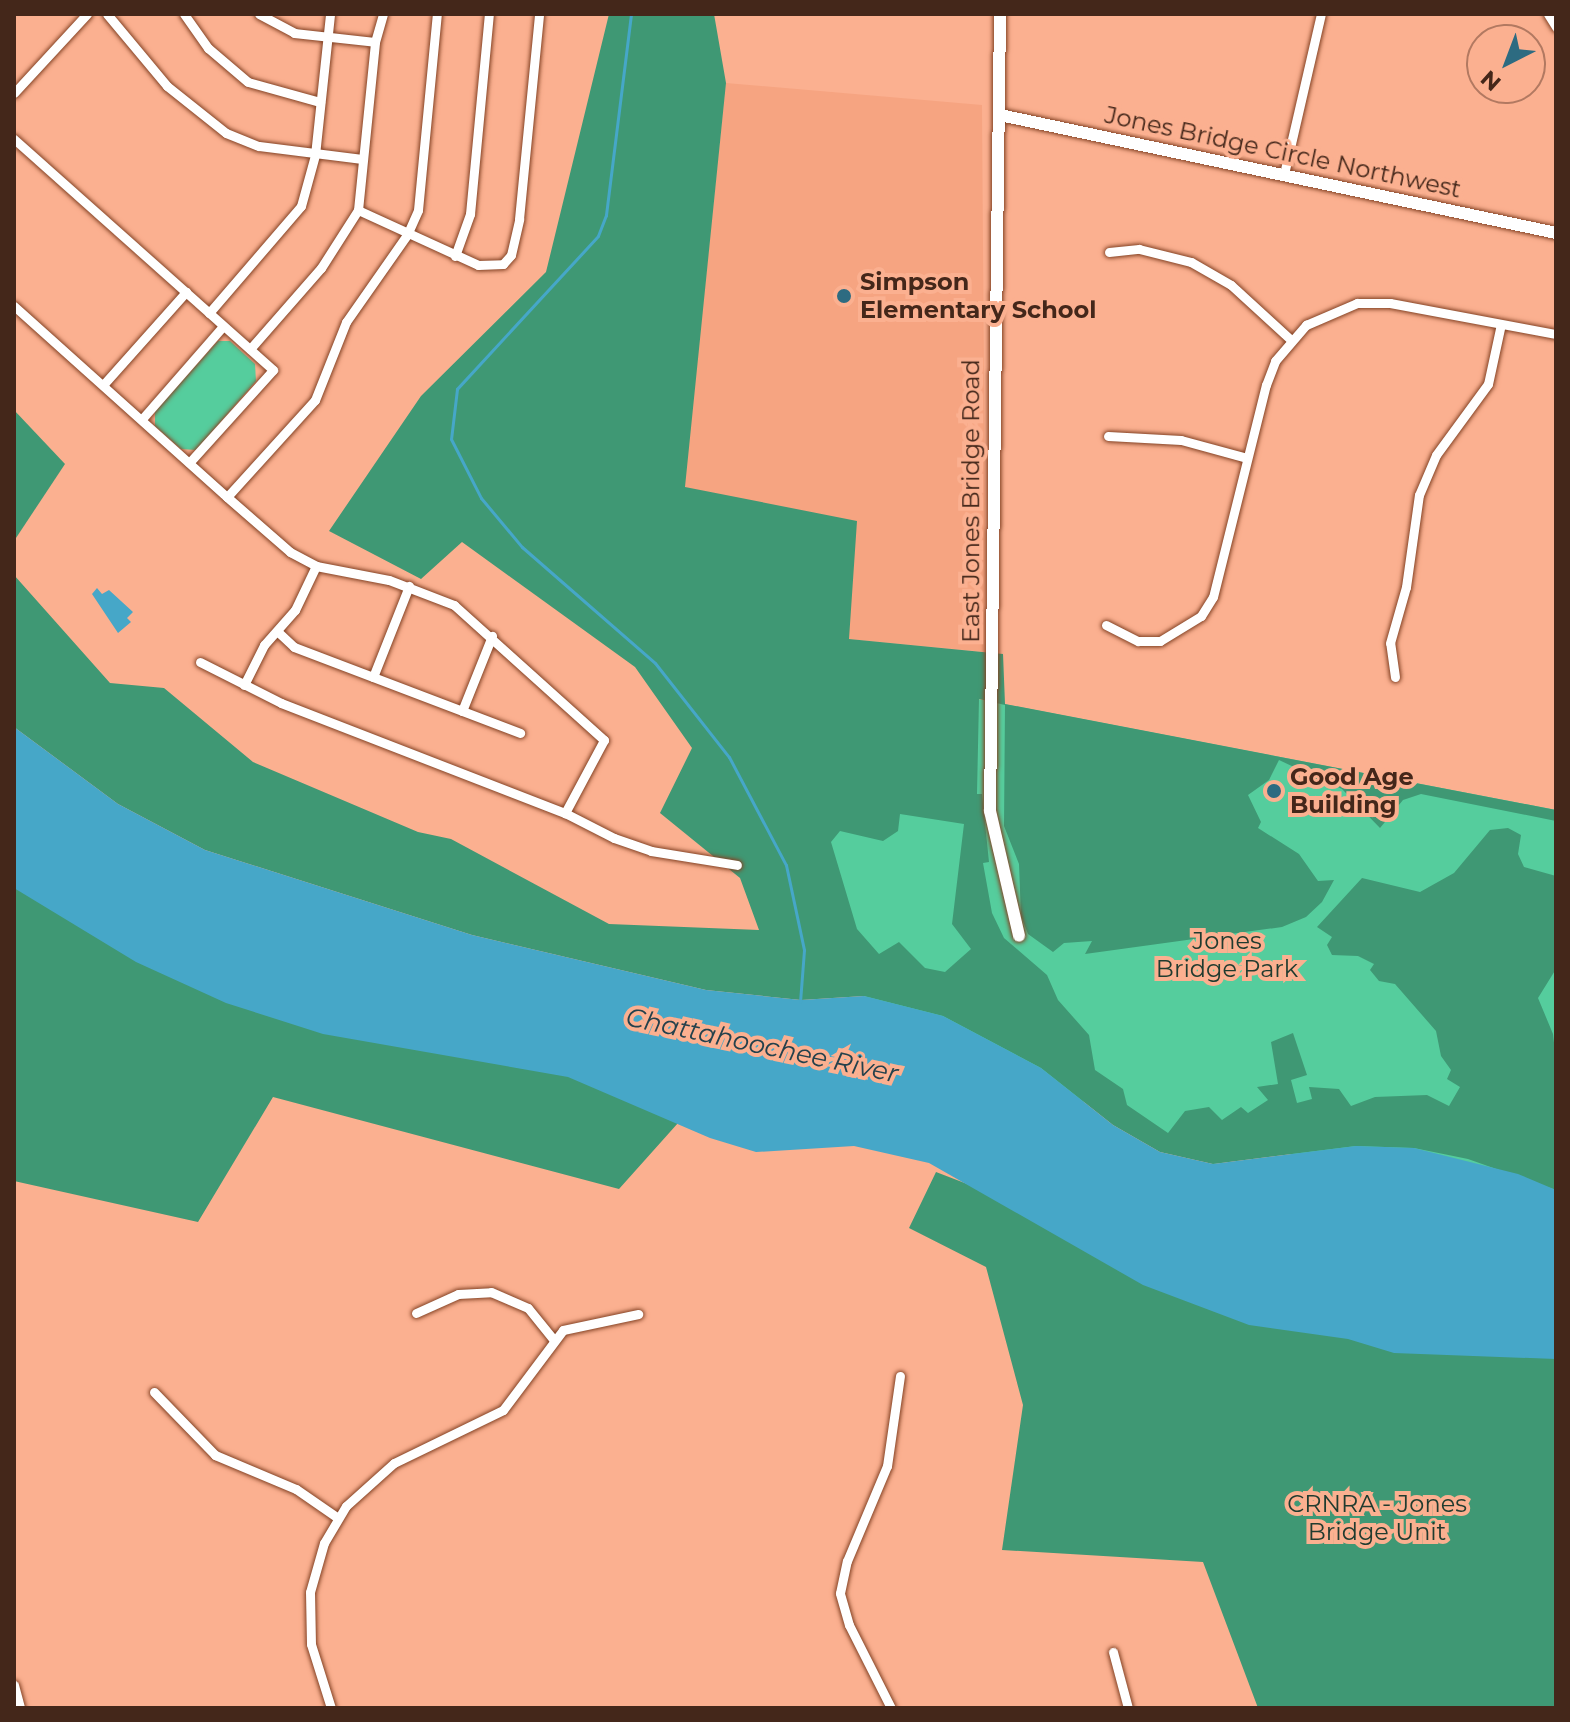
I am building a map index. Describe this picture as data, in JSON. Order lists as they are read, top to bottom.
{
  "streets": {
    "street": ["Jones Bridge Circle Northwest", "East Jones Bridge Road"]
  },
  "crossings": [
    ["Jones Bridge Circle Northwest", "East Jones Bridge Road"]
  ],
  "water": ["Chattahoochee River"],
  "parks": ["Jones Bridge Park", "CRNRA - Jones Bridge Unit"],
  "places": ["Simpson Elementary School", "Good Age Building"],
  "north": "bottom left"
}
